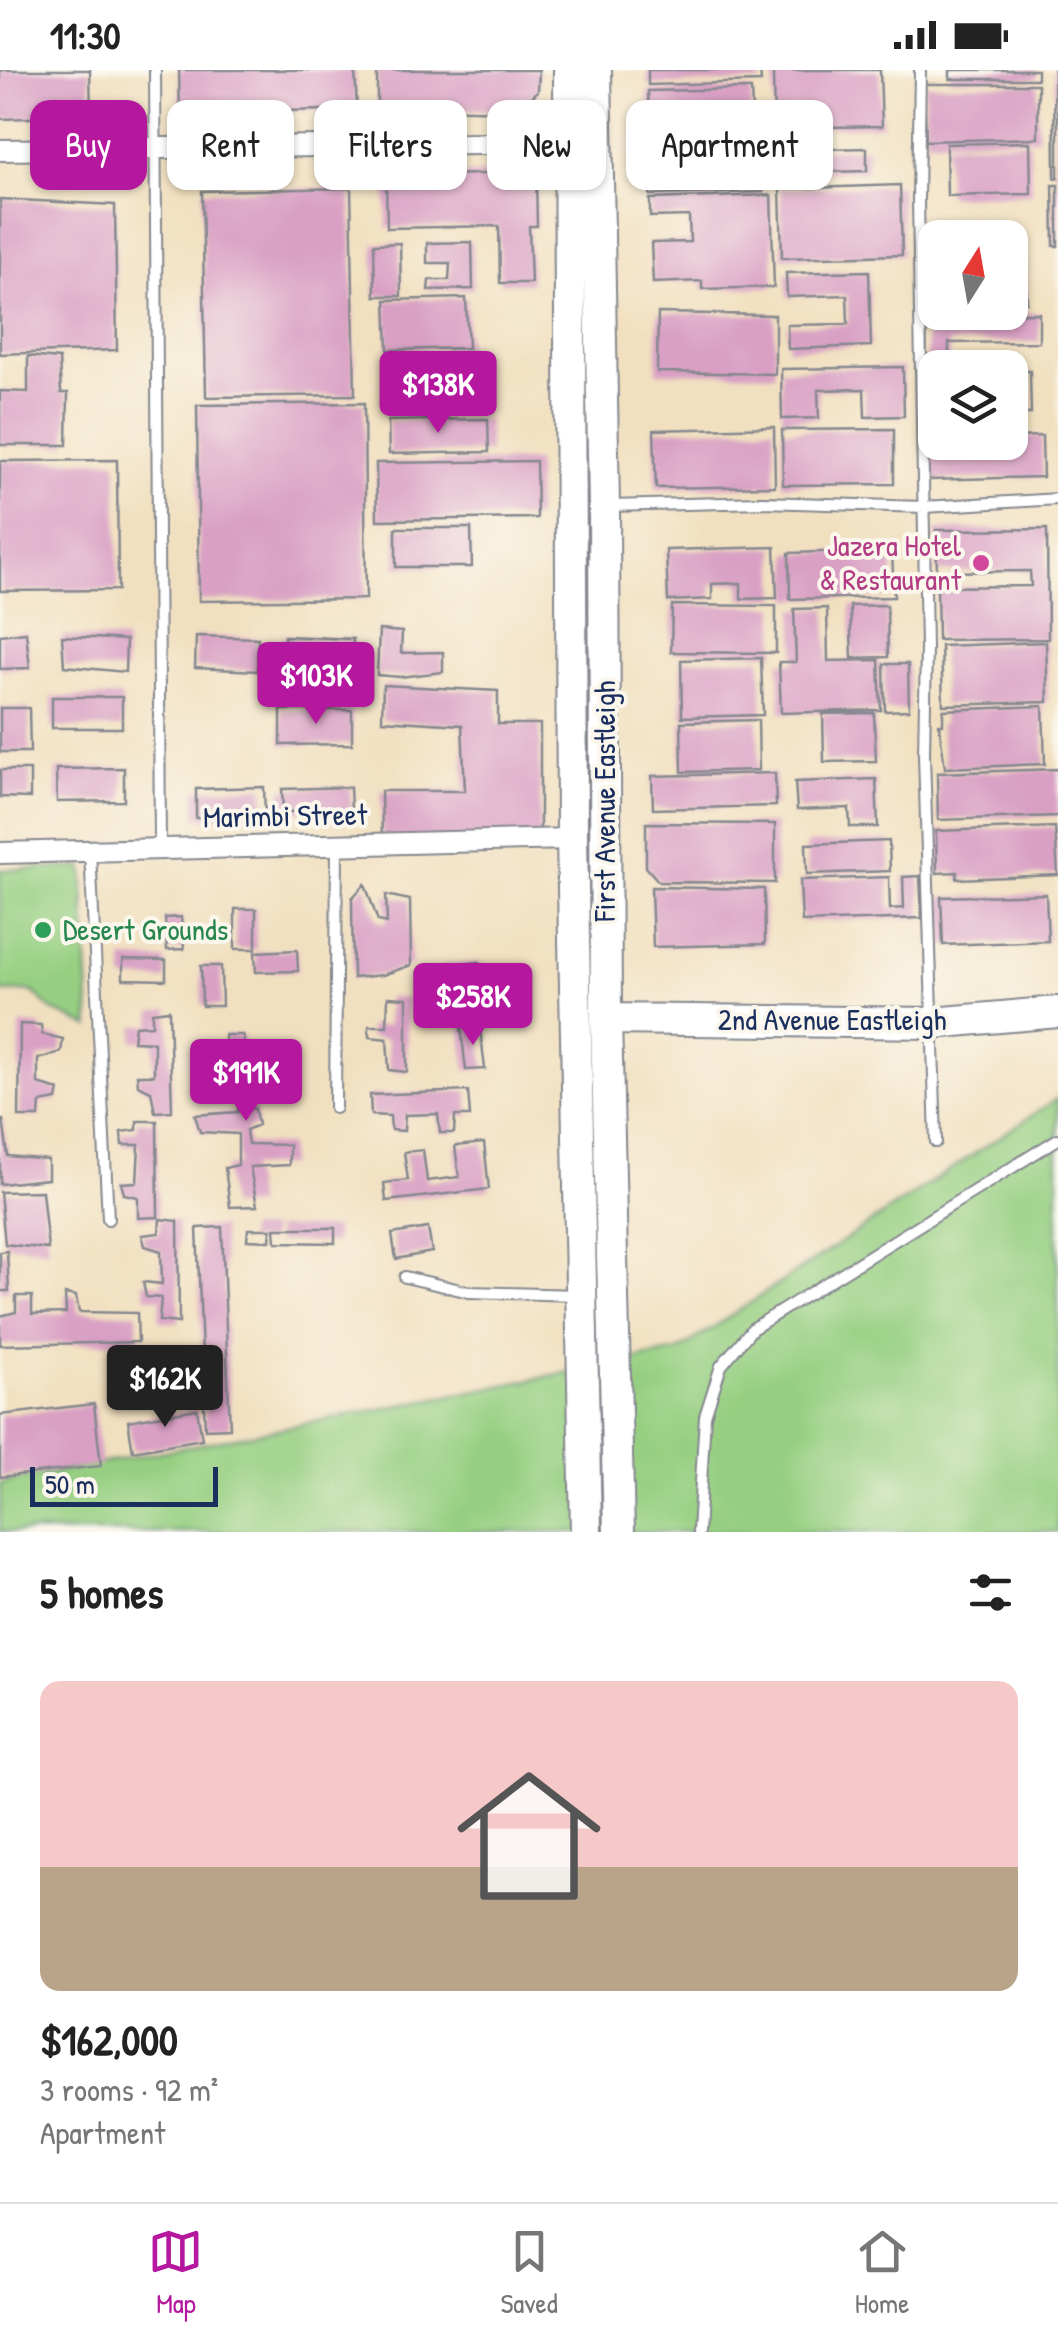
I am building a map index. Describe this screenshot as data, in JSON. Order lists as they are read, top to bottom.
{
  "streets": {
    "main road": ["First Avenue Eastleigh", "2nd Avenue Eastleigh"],
    "street": ["Marimbi Street"]
  },
  "crossings": [
    ["First Avenue Eastleigh", "Marimbi Street"],
    ["First Avenue Eastleigh", "2nd Avenue Eastleigh"]
  ],
  "places": ["Jazera Hotel & Restaurant", "Desert Grounds"],
  "scale_bar": "50 m",
  "north": "top",
  "page": {
    "status": "11:30",
    "chip": [
      "Buy",
      "Rent",
      "Filters",
      "New",
      "Apartment"
    ],
    "price": [
      "$138K",
      "$103K",
      "$258K",
      "$191K",
      "$162K"
    ],
    "scale": "50 m",
    "heading": "5 homes",
    "list": [
      {
        "name": "$162,000",
        "note": "3 rooms · 92 m² · Apartment"
      }
    ],
    "tabs": ["Map", "Saved", "Home"]
  }
}
